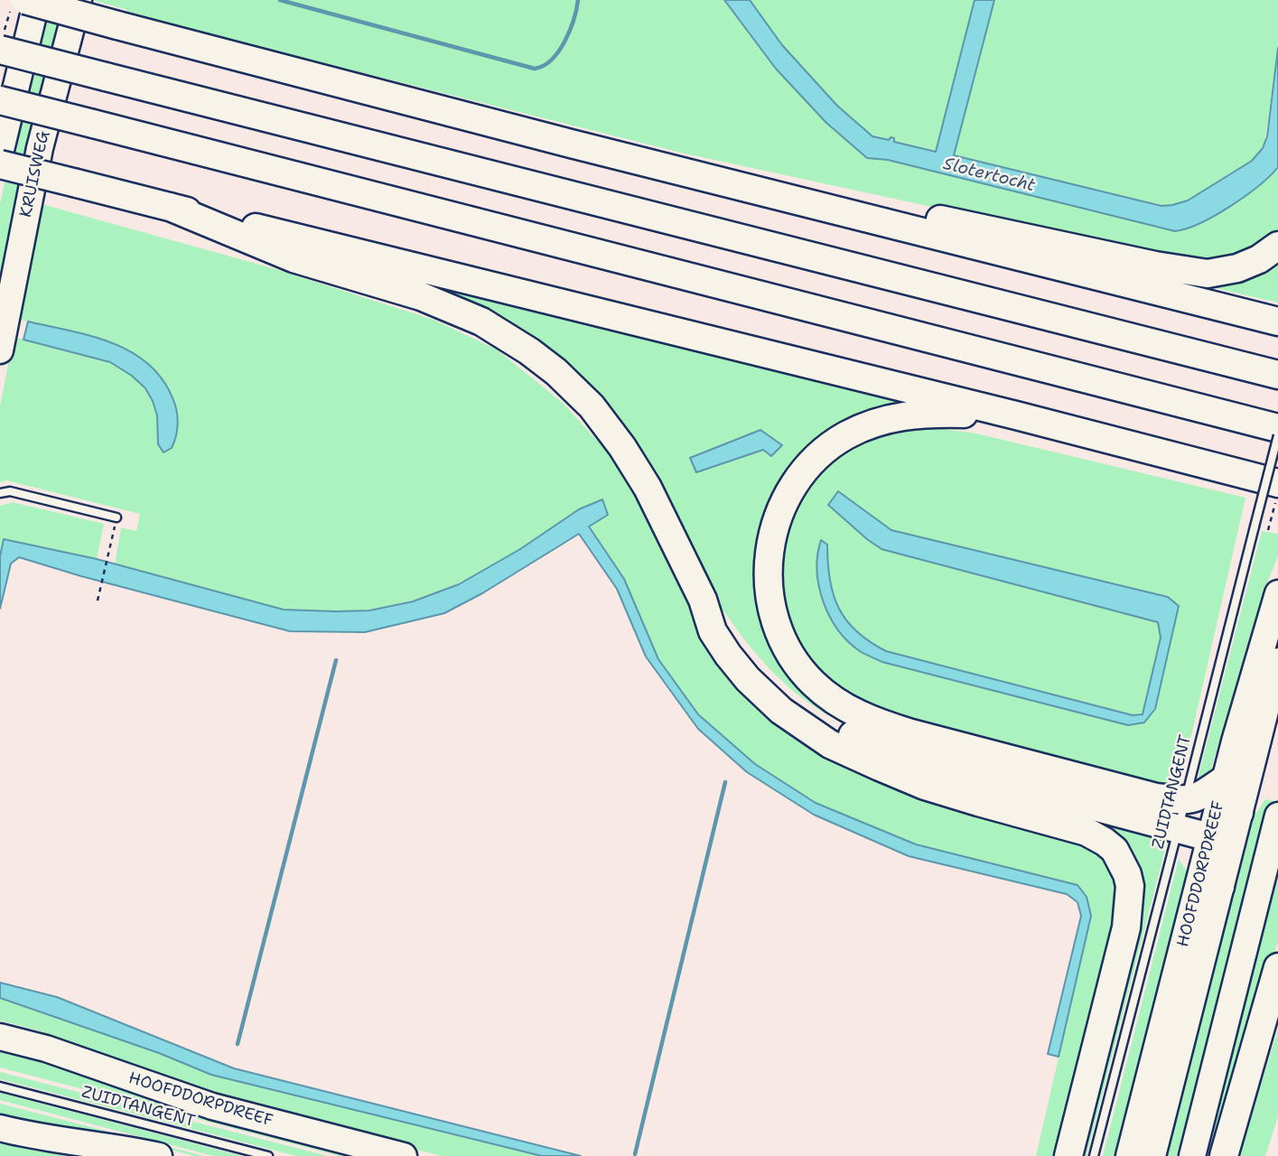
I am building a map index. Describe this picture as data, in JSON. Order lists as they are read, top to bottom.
{
  "streets": {
    "highway": ["KRUISWEG", "HOOFDDORPDREEF"],
    "lane": ["ZUIDTANGENT"]
  },
  "water": ["Slotertocht"]
}
